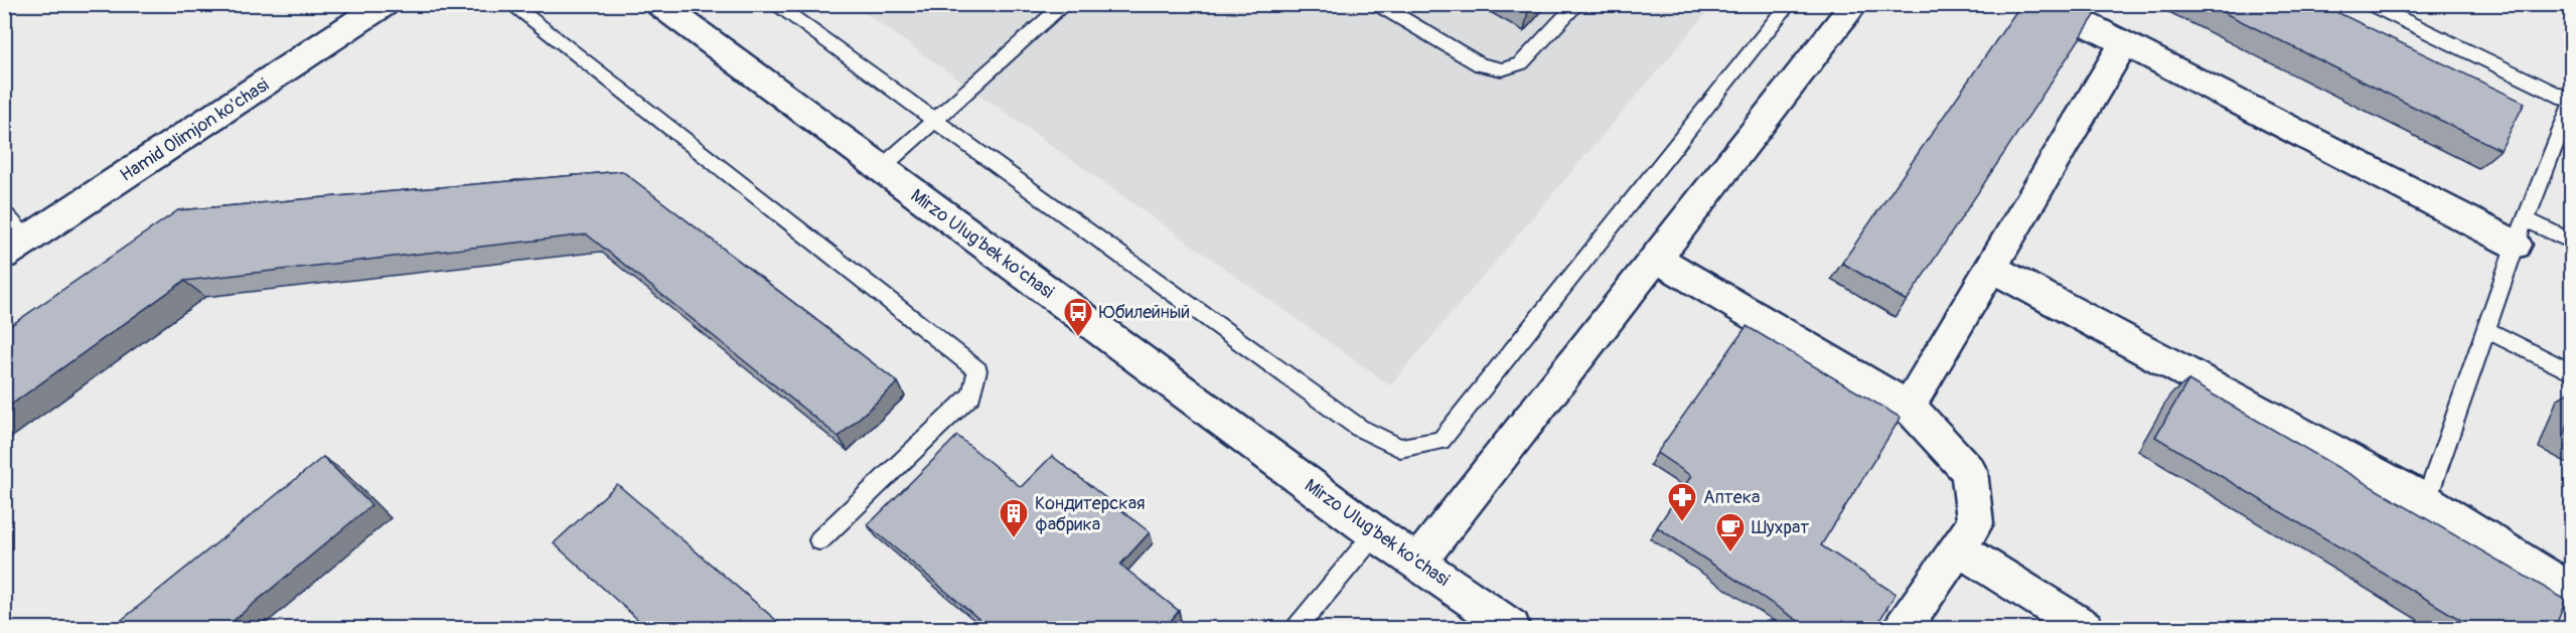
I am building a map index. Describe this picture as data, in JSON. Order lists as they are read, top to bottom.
{
  "streets": {
    "street": ["Hamid Olimjon ko'chasi", "Mirzo Ulug'bek ko'chasi"]
  },
  "places": {
    "bus stop": ["Юбилейный"],
    "pharmacy": ["Аптека"],
    "building": ["Кондитерская фабрика"],
    "cafe": ["Шухрат"]
  }
}
